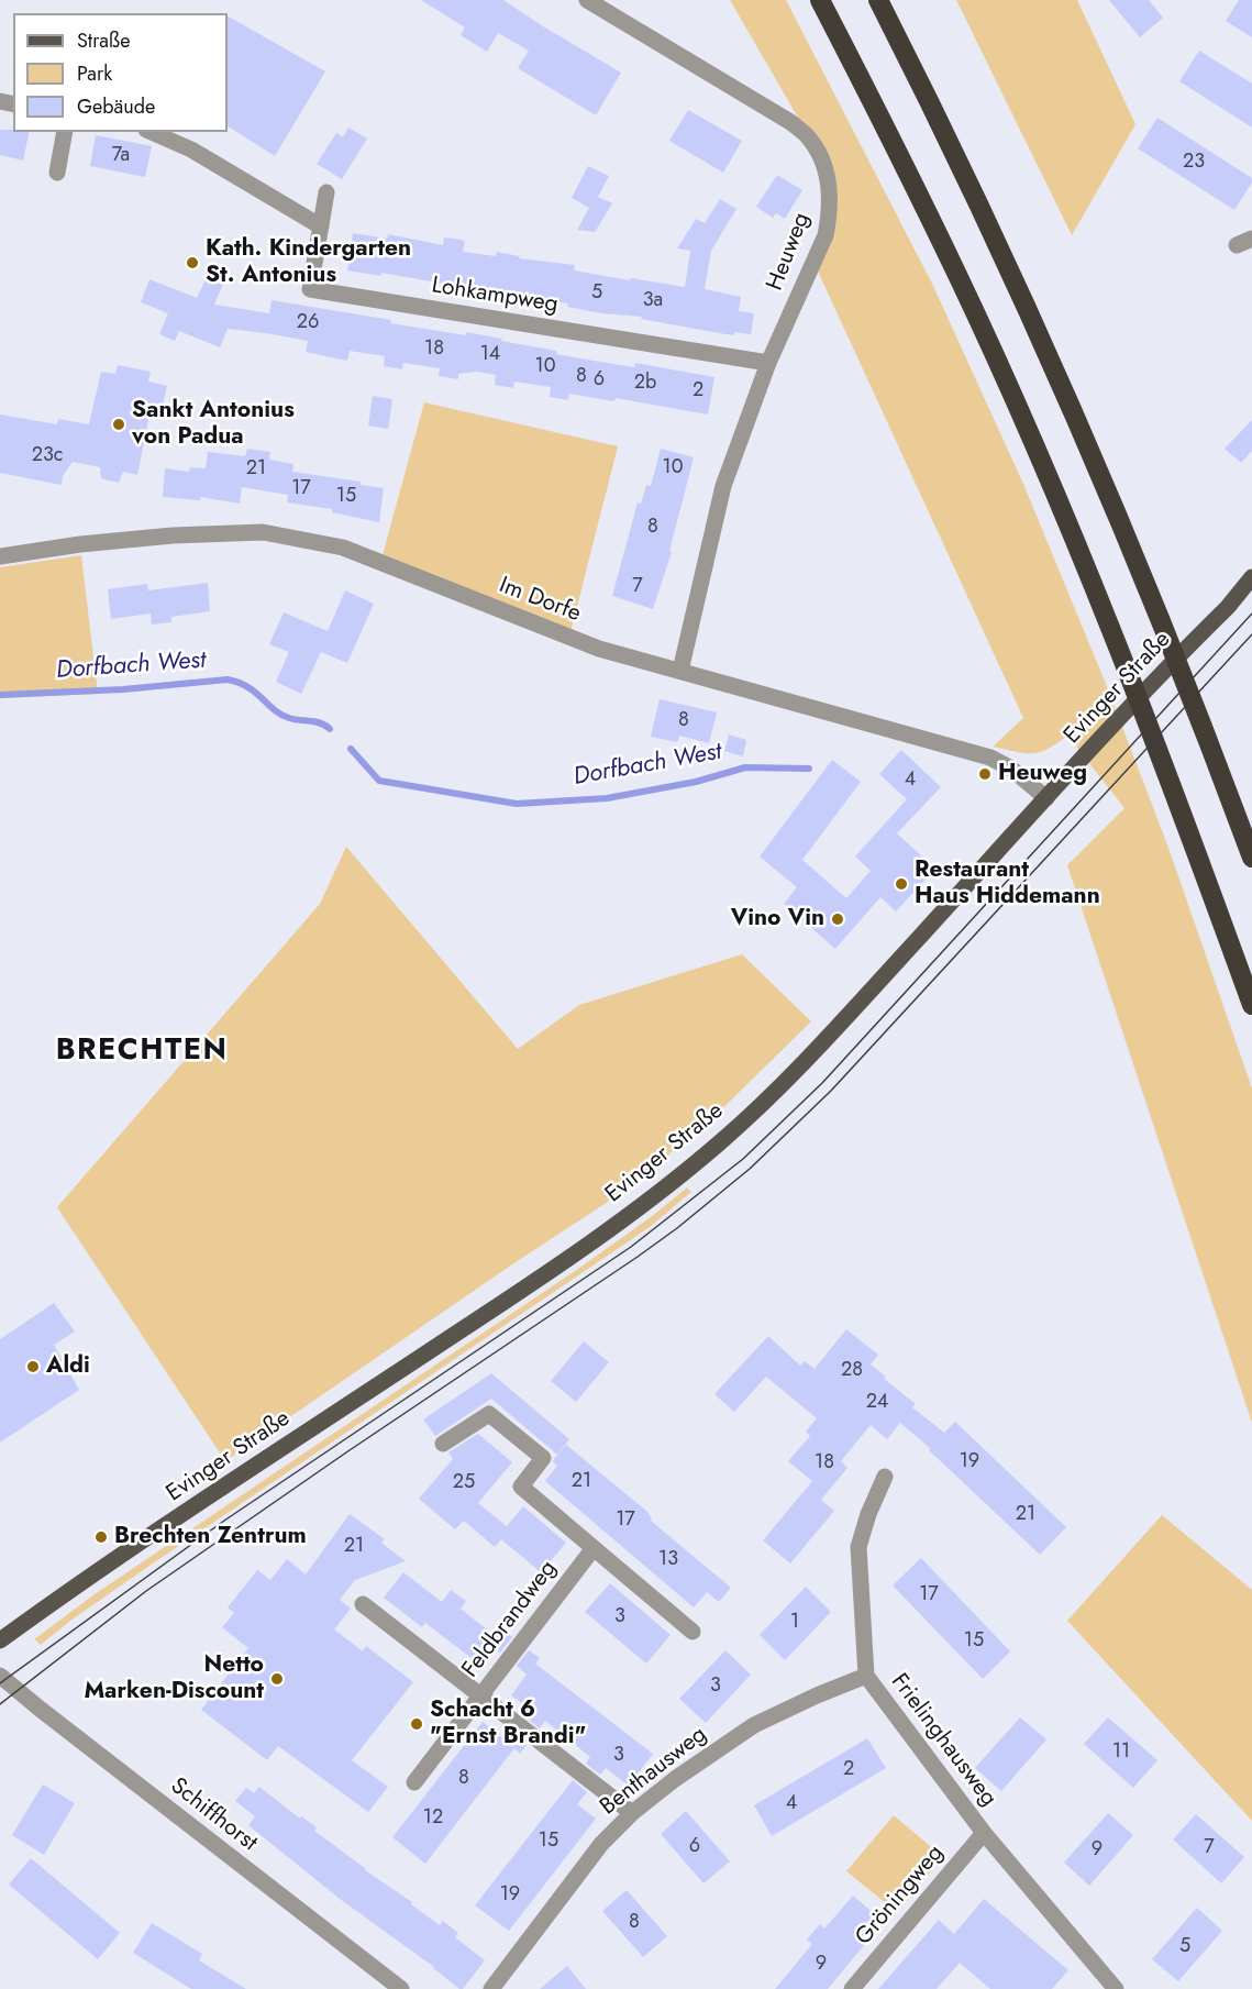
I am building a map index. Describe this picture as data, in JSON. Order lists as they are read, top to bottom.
{
  "streets": {
    "main road": ["Evinger Straße"],
    "street": [
      "Heuweg",
      "Lohkampweg",
      "Im Dorfe",
      "Feldbrandweg",
      "Frielinghausweg",
      "Benthausweg",
      "Schiffhorst",
      "Gröningweg"
    ]
  },
  "crossings": [
    ["Heuweg", "Lohkampweg"],
    ["Heuweg", "Im Dorfe"],
    ["Im Dorfe", "Evinger Straße"],
    ["Frielinghausweg", "Benthausweg"],
    ["Frielinghausweg", "Gröningweg"]
  ],
  "districts": ["BRECHTEN"],
  "water": ["Dorfbach West"],
  "places": [
    "Kath. Kindergarten St. Antonius",
    "Sankt Antonius von Padua",
    "Heuweg",
    "Restaurant Haus Hiddemann",
    "Vino Vin",
    "Aldi",
    "Brechten Zentrum",
    "Netto Marken-Discount",
    "Schacht 6 \"Ernst Brandi\""
  ],
  "house_numbers": [
    "7a",
    "23",
    "5",
    "3a",
    "26",
    "18",
    "14",
    "10",
    "8",
    "6",
    "2b",
    "2",
    "23c",
    "10",
    "21",
    "17",
    "15",
    "8",
    "7",
    "8",
    "4",
    "28",
    "24",
    "19",
    "18",
    "21",
    "25",
    "21",
    "17",
    "21",
    "13",
    "17",
    "3",
    "1",
    "15",
    "3",
    "11",
    "3",
    "2",
    "8",
    "4",
    "12",
    "15",
    "6",
    "7",
    "9",
    "19",
    "8",
    "5",
    "9"
  ],
  "legend": ["Straße", "Park", "Gebäude"]
}
